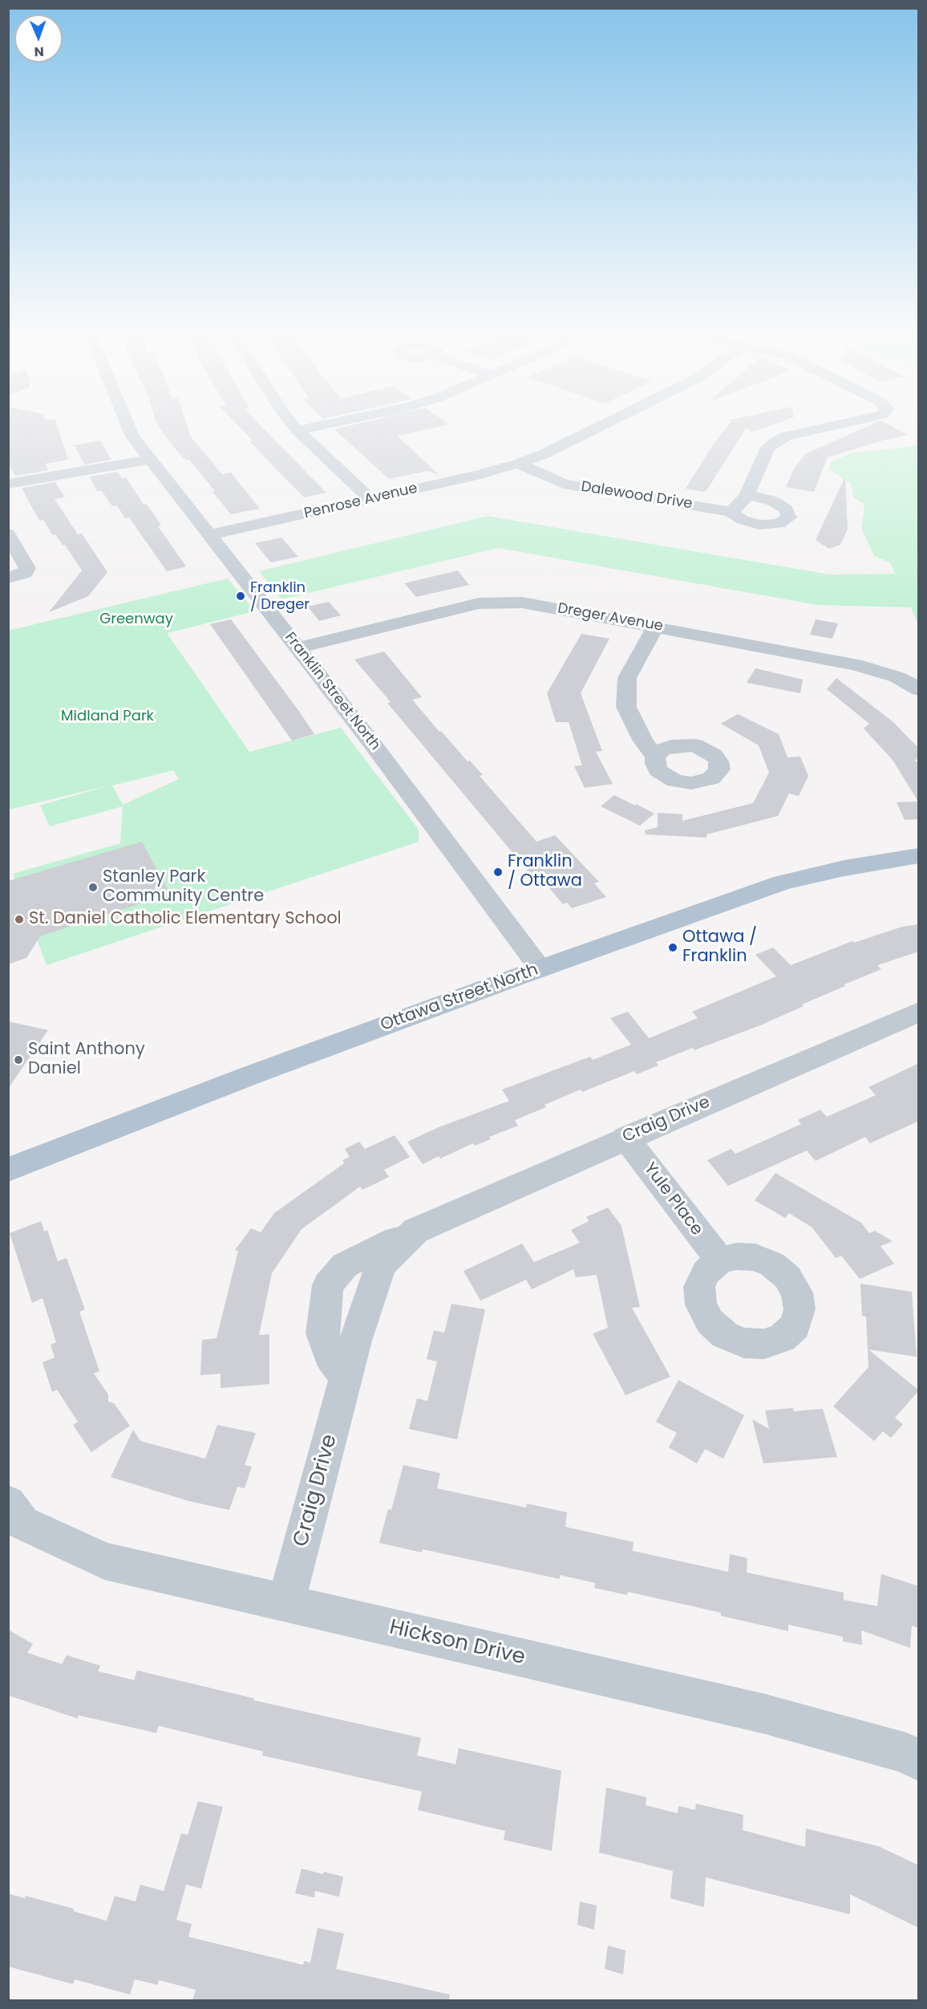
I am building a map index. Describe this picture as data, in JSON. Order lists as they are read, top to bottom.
{
  "streets": {
    "main road": ["Ottawa Street North"],
    "street": [
      "Dalewood Drive",
      "Penrose Avenue",
      "Dreger Avenue",
      "Franklin Street North",
      "Craig Drive",
      "Yule Place",
      "Hickson Drive"
    ]
  },
  "crossings": [
    ["Dalewood Drive", "Penrose Avenue"],
    ["Penrose Avenue", "Franklin Street North"],
    ["Dreger Avenue", "Franklin Street North"],
    ["Franklin Street North", "Ottawa Street North"],
    ["Craig Drive", "Yule Place"],
    ["Craig Drive", "Hickson Drive"]
  ],
  "parks": ["Greenway", "Midland Park"],
  "places": [
    "Franklin / Dreger",
    "Franklin / Ottawa",
    "Stanley Park Community Centre",
    "St. Daniel Catholic Elementary School",
    "Ottawa / Franklin",
    "Saint Anthony Daniel"
  ],
  "north": "bottom"
}
